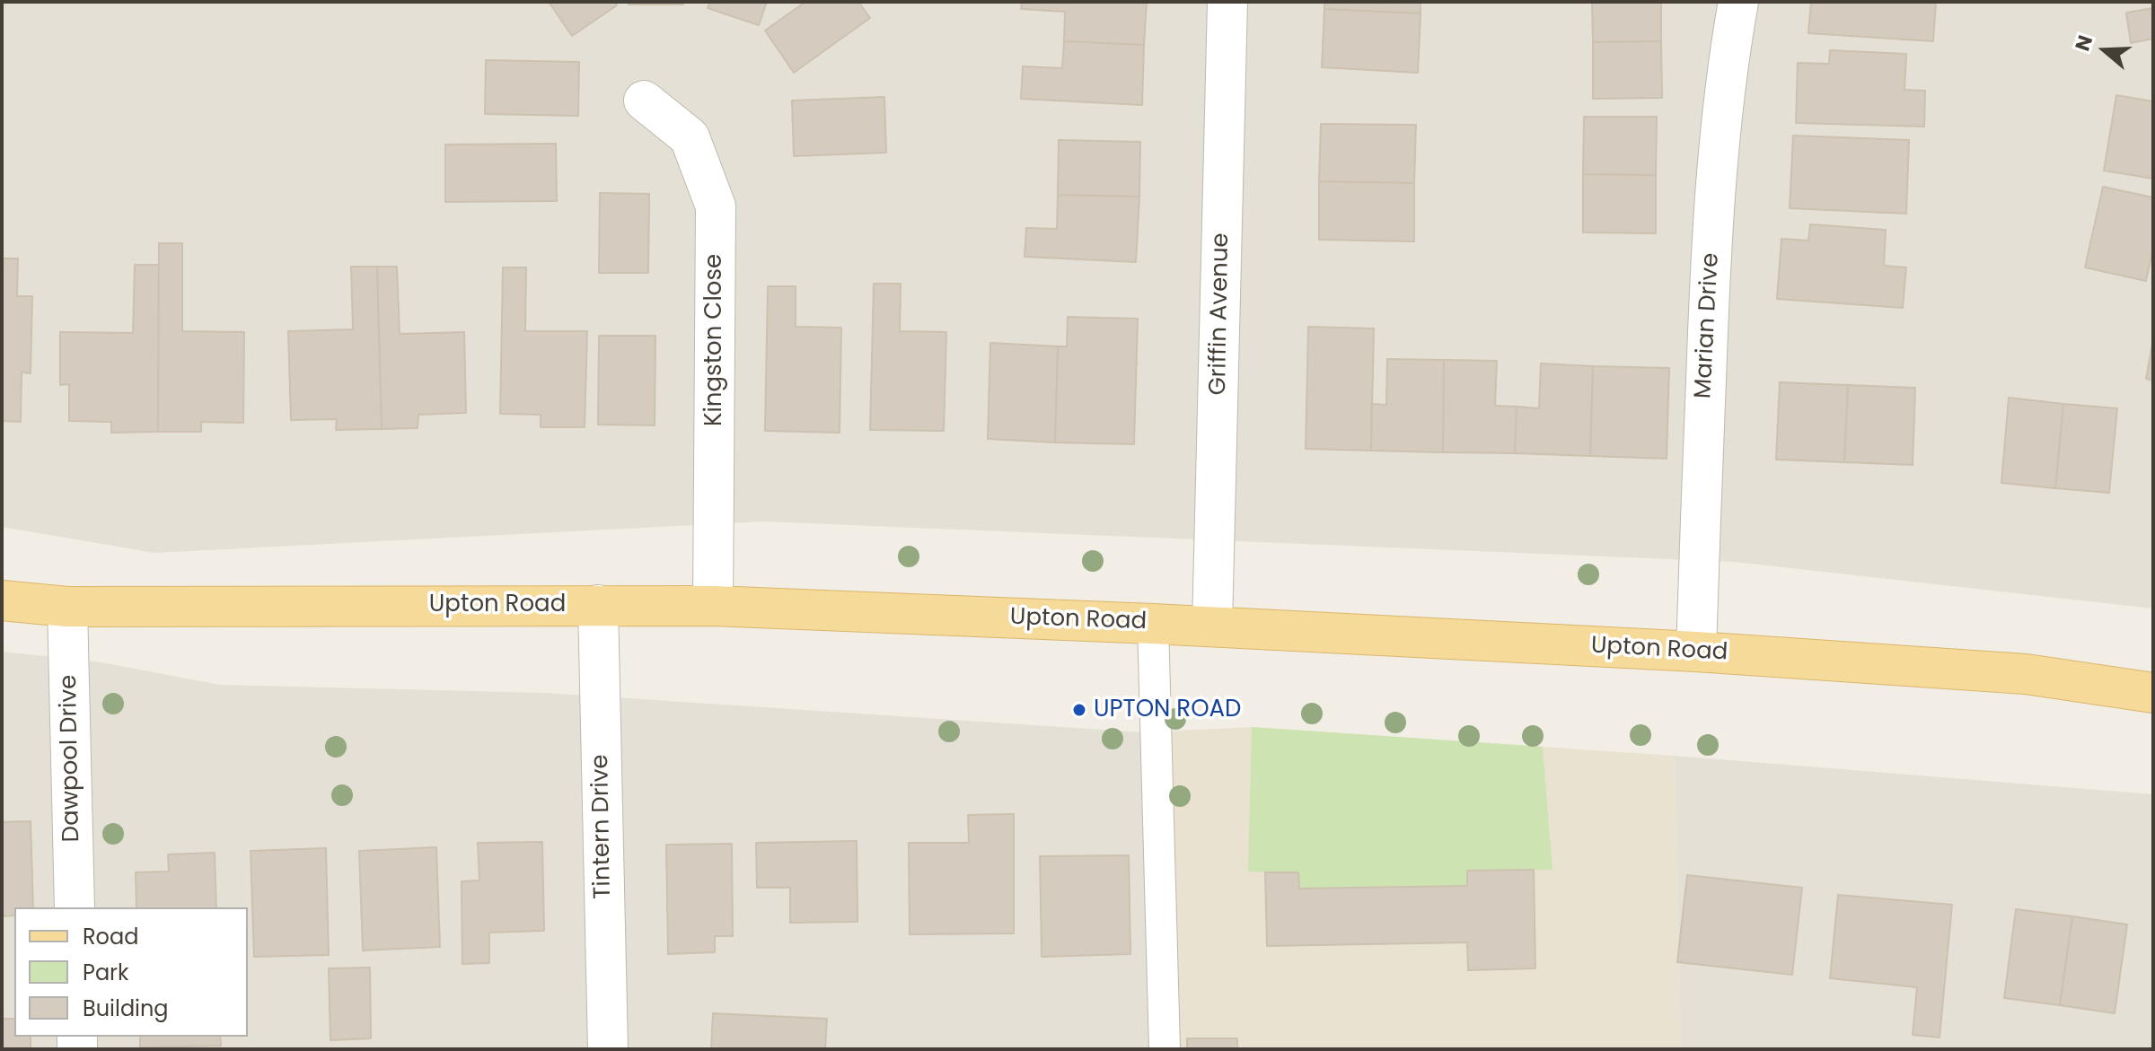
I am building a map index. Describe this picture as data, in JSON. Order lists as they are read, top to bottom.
{
  "streets": {
    "main road": ["Upton Road"],
    "street": [
      "Griffin Avenue",
      "Marian Drive",
      "Kingston Close",
      "Dawpool Drive",
      "Tintern Drive"
    ]
  },
  "crossings": [
    ["Griffin Avenue", "Upton Road"],
    ["Marian Drive", "Upton Road"],
    ["Kingston Close", "Upton Road"],
    ["Upton Road", "Dawpool Drive"],
    ["Upton Road", "Tintern Drive"]
  ],
  "places": ["UPTON ROAD"],
  "legend": ["Road", "Park", "Building"],
  "north": "left"
}
